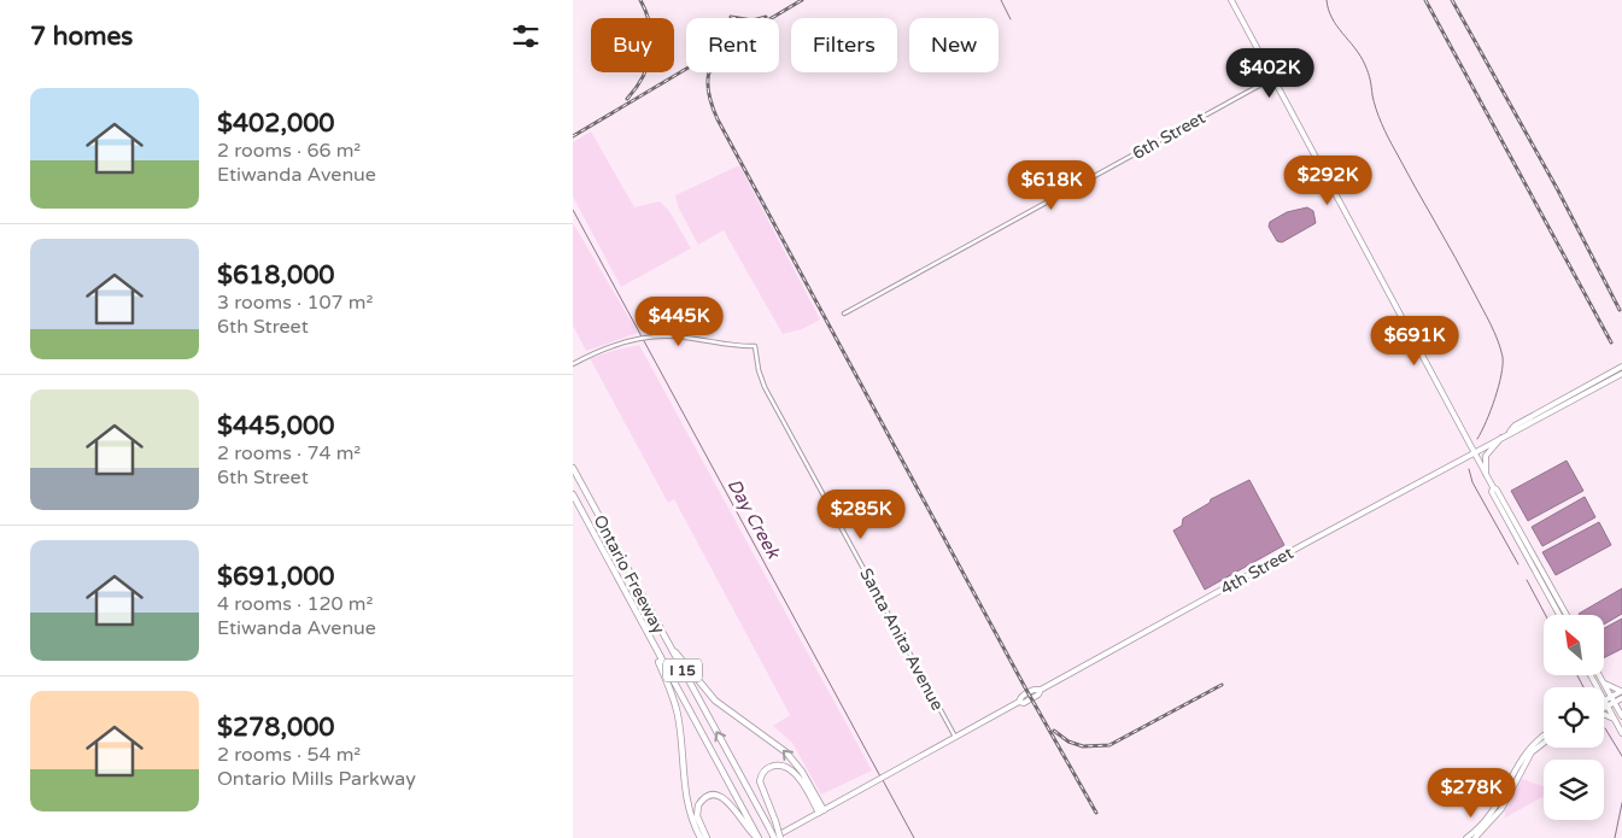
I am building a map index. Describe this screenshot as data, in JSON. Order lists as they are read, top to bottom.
{
  "streets": {
    "highway": ["Ontario Freeway", "I 15"],
    "main road": ["4th Street"],
    "street": ["6th Street", "Santa Anita Avenue"]
  },
  "crossings": [
    ["4th Street", "Ontario Freeway"],
    ["4th Street", "Santa Anita Avenue"]
  ],
  "water": ["Day Creek"],
  "north": "top left",
  "page": {
    "heading": "7 homes",
    "chip": [
      "Buy",
      "Rent",
      "Filters",
      "New"
    ],
    "price": [
      "$402K",
      "$292K",
      "$618K",
      "$445K",
      "$691K",
      "$285K",
      "$278K"
    ],
    "list": [
      {
        "name": "$402,000",
        "note": "2 rooms · 66 m² · Etiwanda Avenue"
      },
      {
        "name": "$618,000",
        "note": "3 rooms · 107 m² · 6th Street"
      },
      {
        "name": "$445,000",
        "note": "2 rooms · 74 m² · 6th Street"
      },
      {
        "name": "$691,000",
        "note": "4 rooms · 120 m² · Etiwanda Avenue"
      },
      {
        "name": "$278,000",
        "note": "2 rooms · 54 m² · Ontario Mills Parkway"
      }
    ]
  }
}
